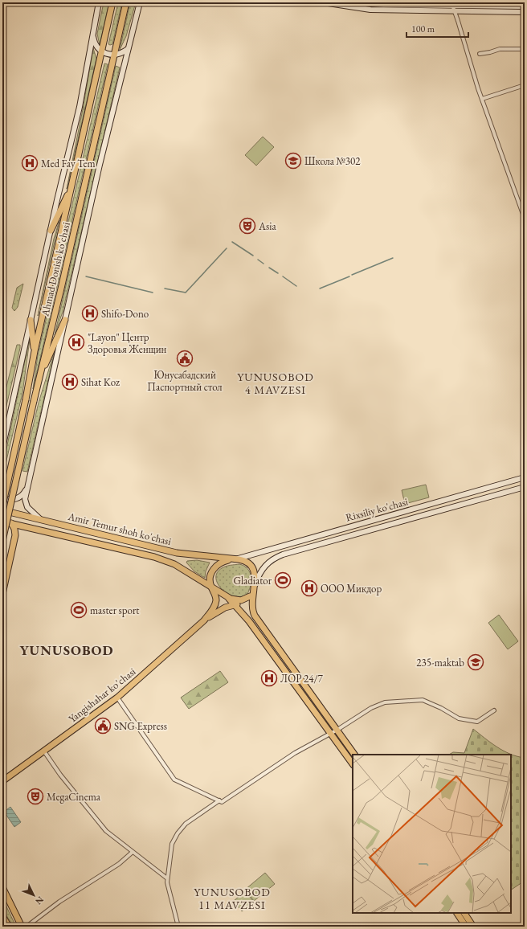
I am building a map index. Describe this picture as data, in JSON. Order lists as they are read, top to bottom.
{
  "streets": {
    "main road": [
      "Ahmad Donish ko'chasi",
      "Rixsiliy ko'chasi",
      "Amir Temur shoh ko'chasi",
      "Yangishahar ko'chasi"
    ]
  },
  "crossings": [
    ["Ahmad Donish ko'chasi", "Amir Temur shoh ko'chasi"],
    ["Rixsiliy ko'chasi", "Amir Temur shoh ko'chasi"],
    ["Rixsiliy ko'chasi", "Yangishahar ko'chasi"],
    ["Amir Temur shoh ko'chasi", "Yangishahar ko'chasi"]
  ],
  "districts": ["YUNUSOBOD 4 MAVZESI", "YUNUSOBOD", "YUNUSOBOD 11 MAVZESI"],
  "places": {
    "school or university": ["Школа №302", "235-maktab"],
    "hospital": [
      "Med Fay Tem",
      "Shifo-Dono",
      "\"Layon\" Центр Здоровья Женщин",
      "Sihat Koz",
      "ООО Микдор",
      "ЛОР 24/7"
    ],
    "theatre": ["Asia", "MegaCinema"],
    "public building": ["Юнусабадский Паспортный стол", "SNG Express"],
    "sports": ["Gladiator", "master sport"]
  },
  "scale_bar": "100 m",
  "north": "bottom right"
}
